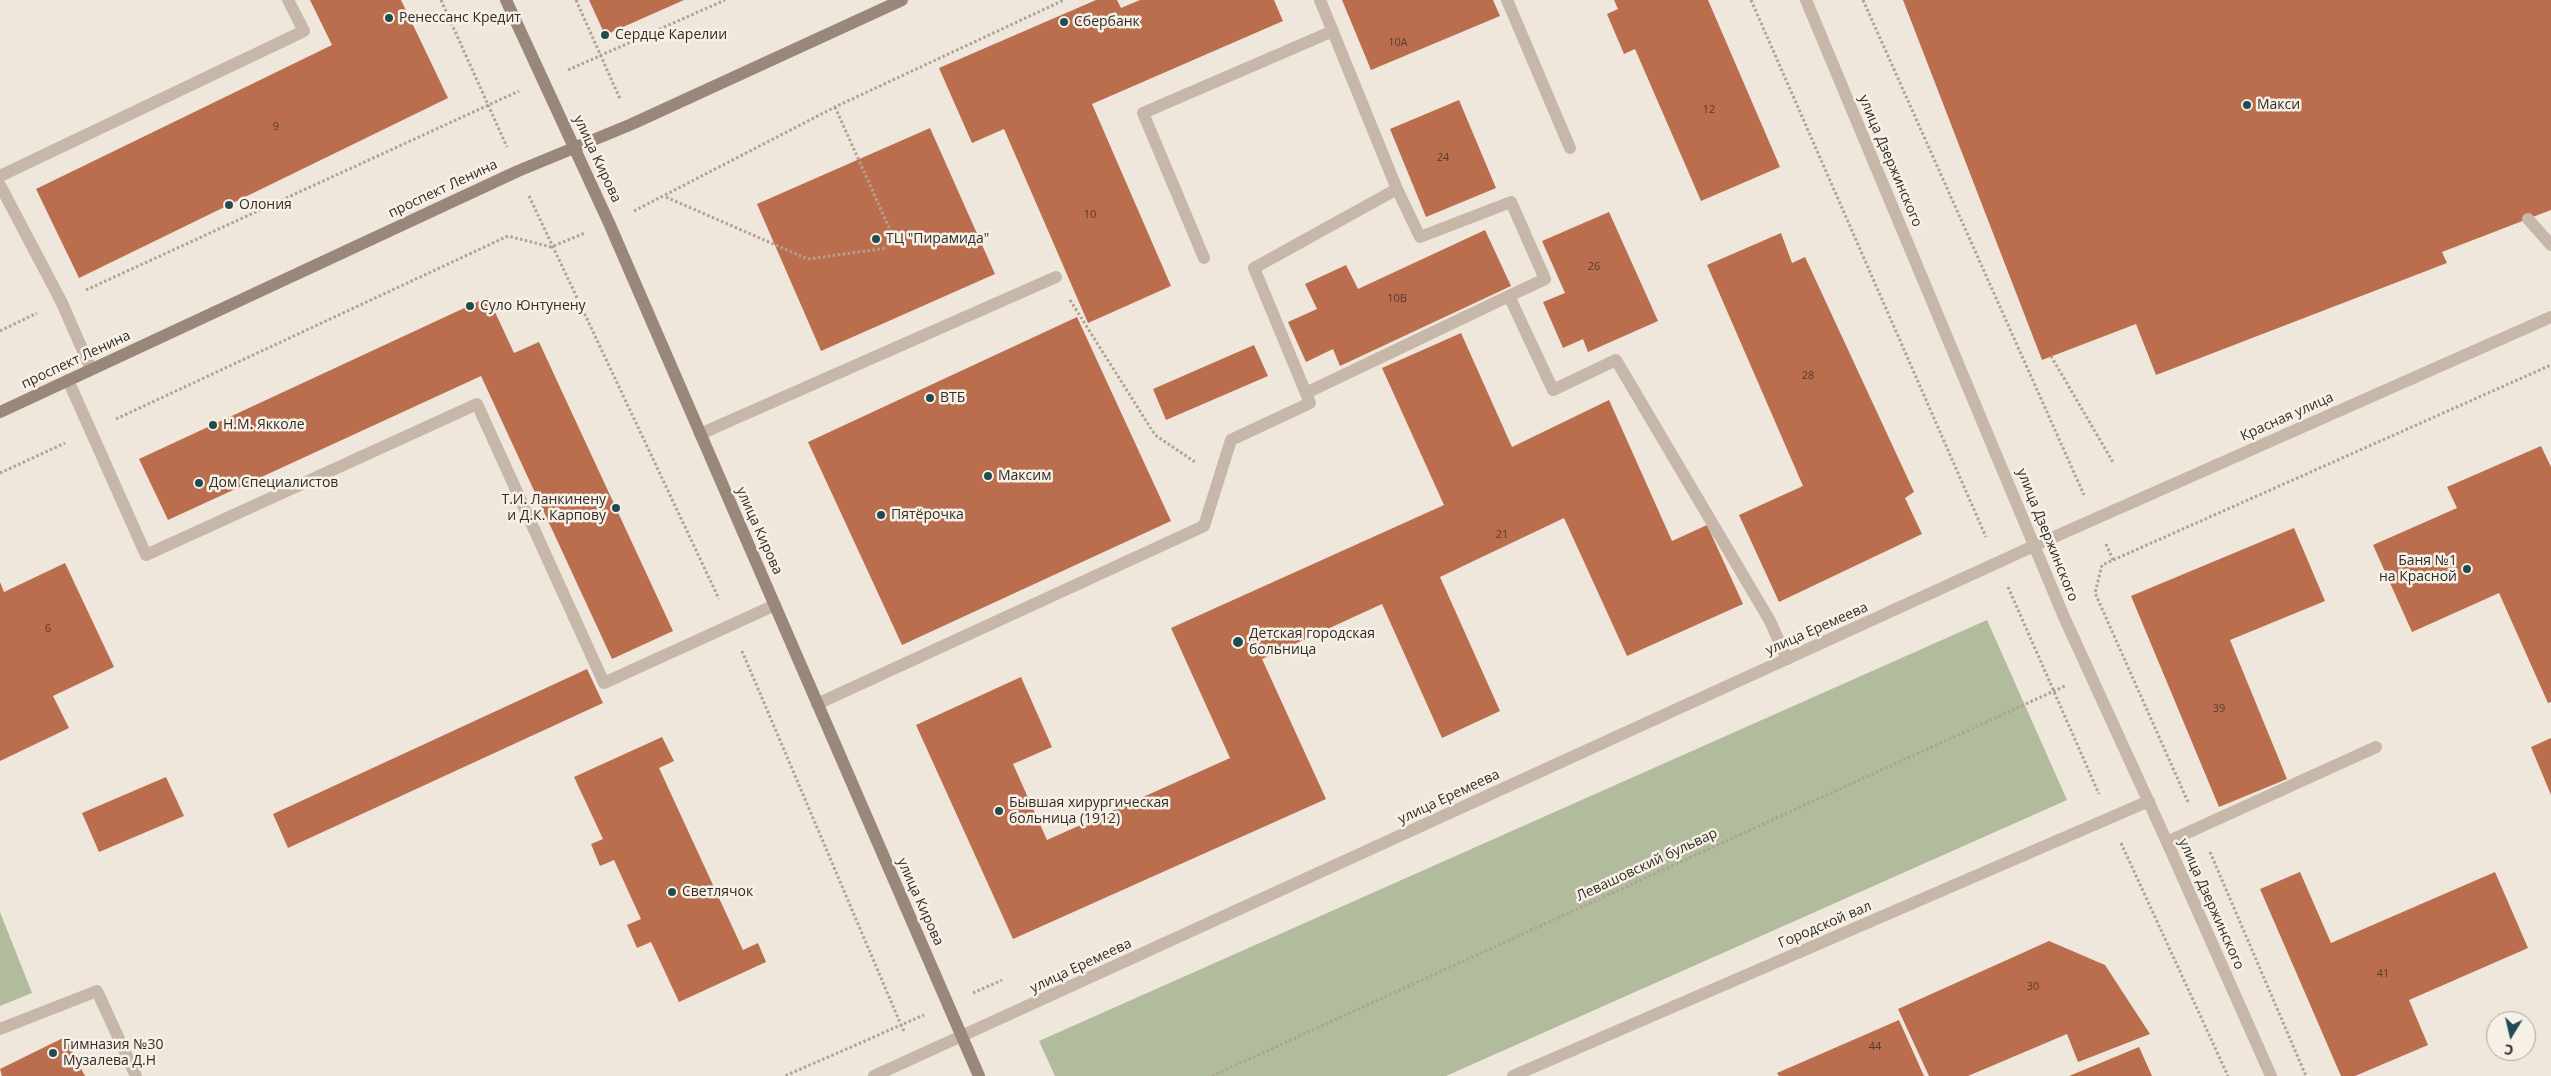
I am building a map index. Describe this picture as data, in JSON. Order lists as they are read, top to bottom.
{
  "streets": {
    "main road": ["улица Кирова", "проспект Ленина"],
    "street": [
      "улица Дзержинского",
      "Красная улица",
      "улица Еремеева",
      "Городской вал"
    ],
    "path": ["Левашовский бульвар"]
  },
  "crossings": [
    ["улица Кирова", "проспект Ленина"],
    ["улица Кирова", "улица Еремеева"],
    ["улица Дзержинского", "Красная улица"],
    ["улица Дзержинского", "улица Еремеева"],
    ["улица Дзержинского", "Левашовский бульвар"],
    ["улица Дзержинского", "Городской вал"],
    ["Красная улица", "улица Еремеева"]
  ],
  "places": [
    "Ренессанс Кредит",
    "Сбербанк",
    "Сердце Карелии",
    "Макси",
    "Олония",
    "ТЦ \"Пирамида\"",
    "Суло Юнтунену",
    "ВТБ",
    "Н.М. Якколе",
    "Максим",
    "Дом Специалистов",
    "Т.И. Ланкинену и Д.К. Карпову",
    "Пятёрочка",
    "Баня №1 на Красной",
    "Детская городская больница",
    "Бывшая хирургическая больница (1912)",
    "Светлячок",
    "Гимназия №30 Музалева Д.Н"
  ],
  "house_numbers": [
    "10А",
    "12",
    "9",
    "24",
    "10",
    "26",
    "10В",
    "28",
    "21",
    "6",
    "39",
    "41",
    "30",
    "44"
  ],
  "north": "bottom"
}
